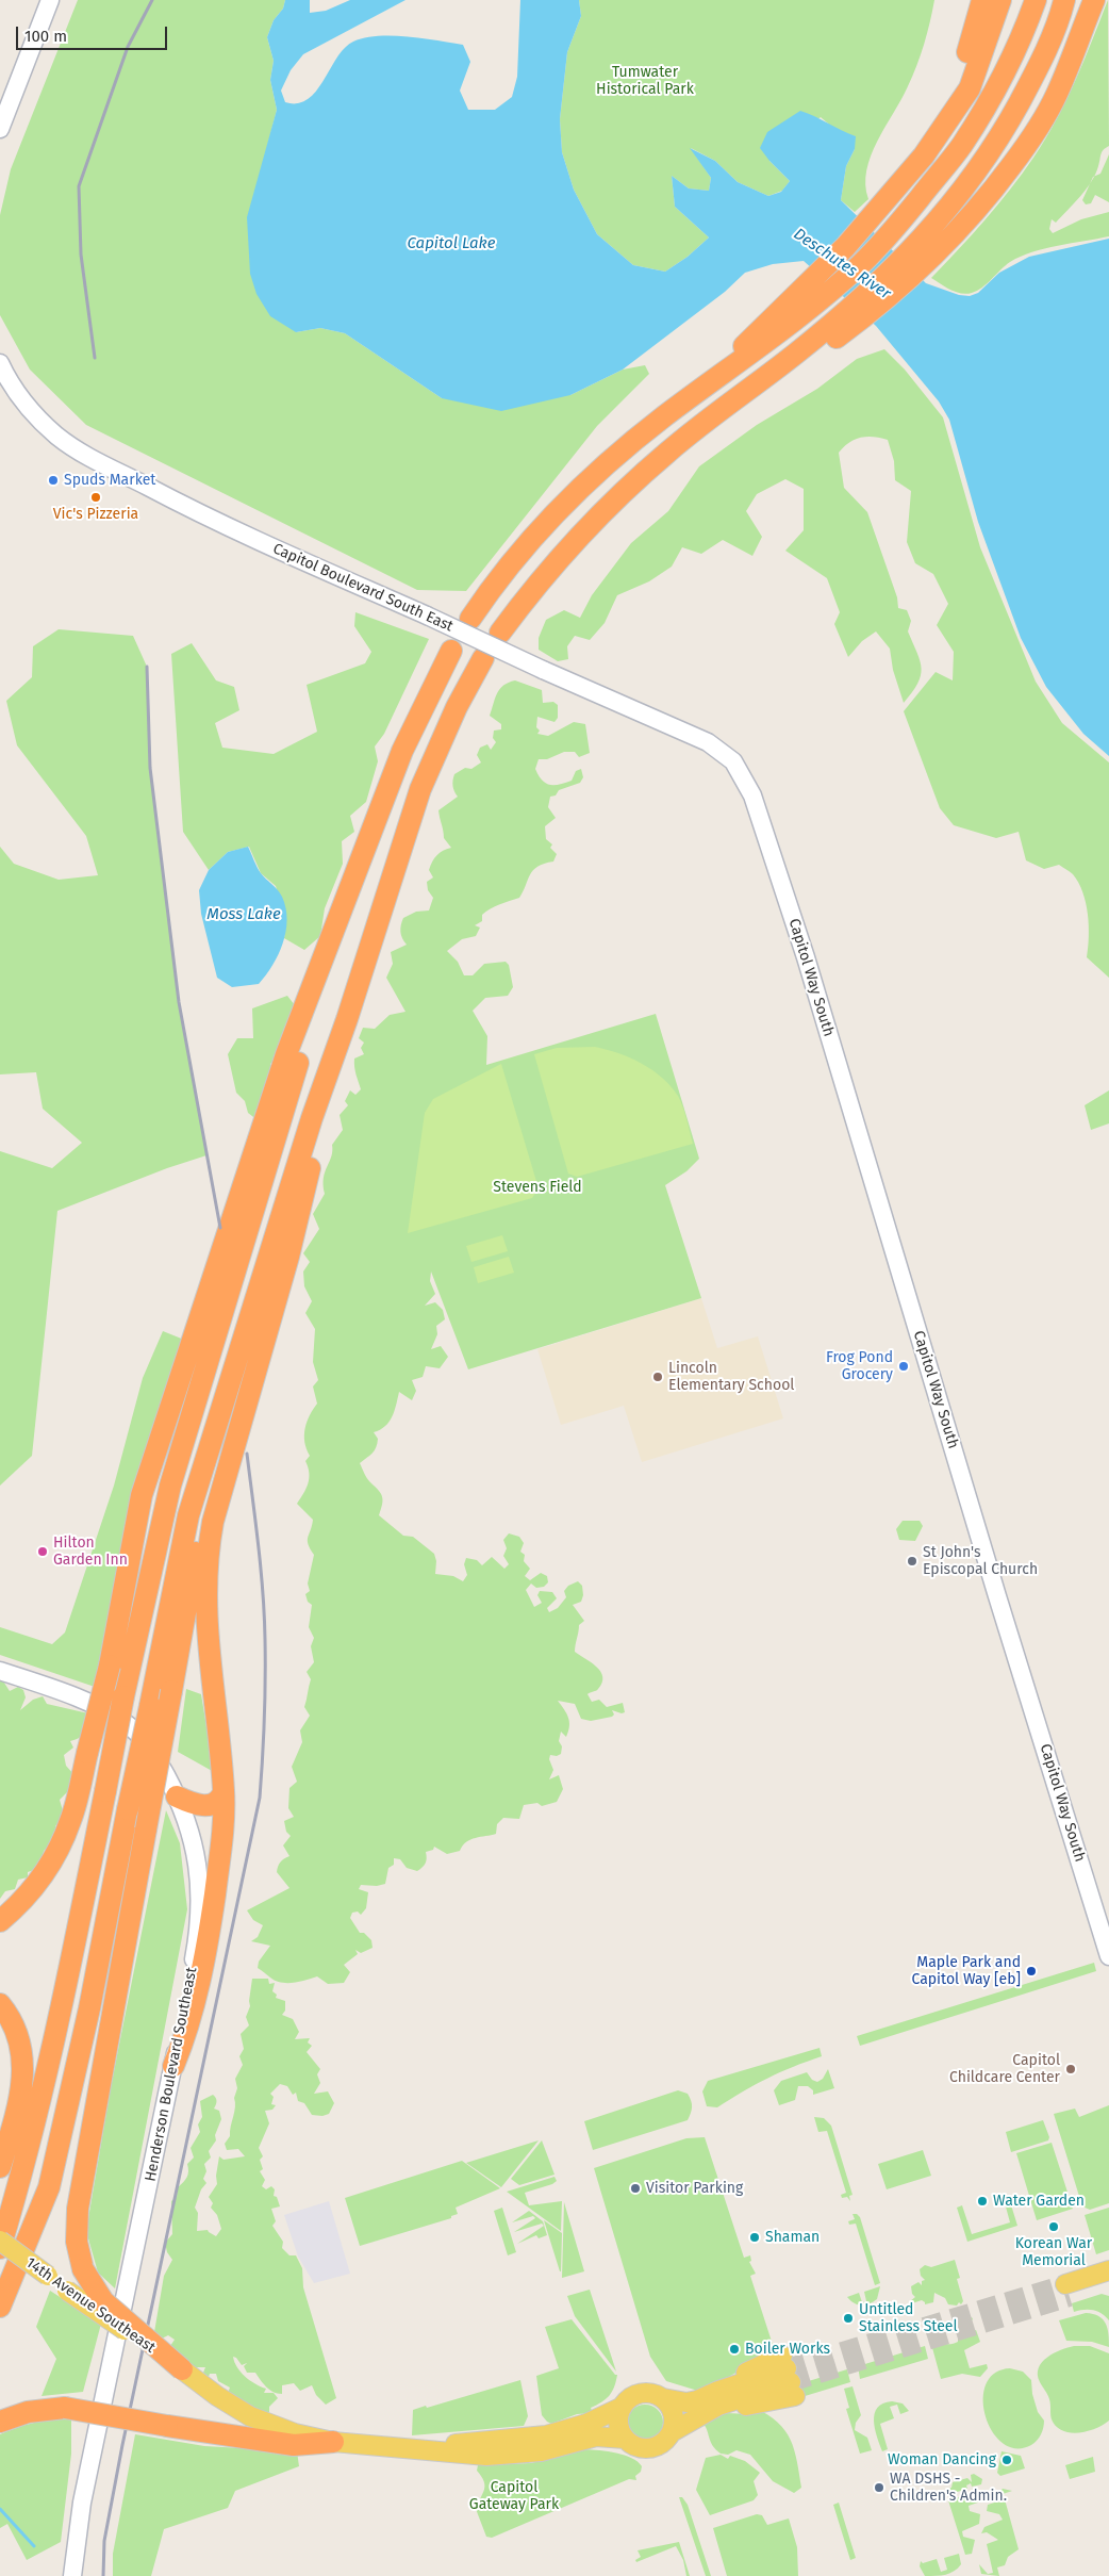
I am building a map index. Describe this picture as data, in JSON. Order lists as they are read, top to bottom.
{
  "streets": {
    "main road": [
      "Capitol Boulevard South East",
      "Capitol Way South",
      "Henderson Boulevard Southeast",
      "14th Avenue Southeast"
    ]
  },
  "crossings": [
    ["Capitol Boulevard South East", "Capitol Way South"]
  ],
  "water": ["Capitol Lake", "Deschutes River", "Moss Lake"],
  "parks": ["Tumwater Historical Park", "Stevens Field", "Capitol Gateway Park"],
  "places": [
    "Spuds Market",
    "Vic's Pizzeria",
    "Frog Pond Grocery",
    "Lincoln Elementary School",
    "Hilton Garden Inn",
    "St John's Episcopal Church",
    "Maple Park and Capitol Way [eb]",
    "Capitol Childcare Center",
    "Visitor Parking",
    "Water Garden",
    "Korean War Memorial",
    "Shaman",
    "Untitled Stainless Steel",
    "Boiler Works",
    "Woman Dancing",
    "WA DSHS - Children's Admin."
  ],
  "scale_bar": "100 m"
}
